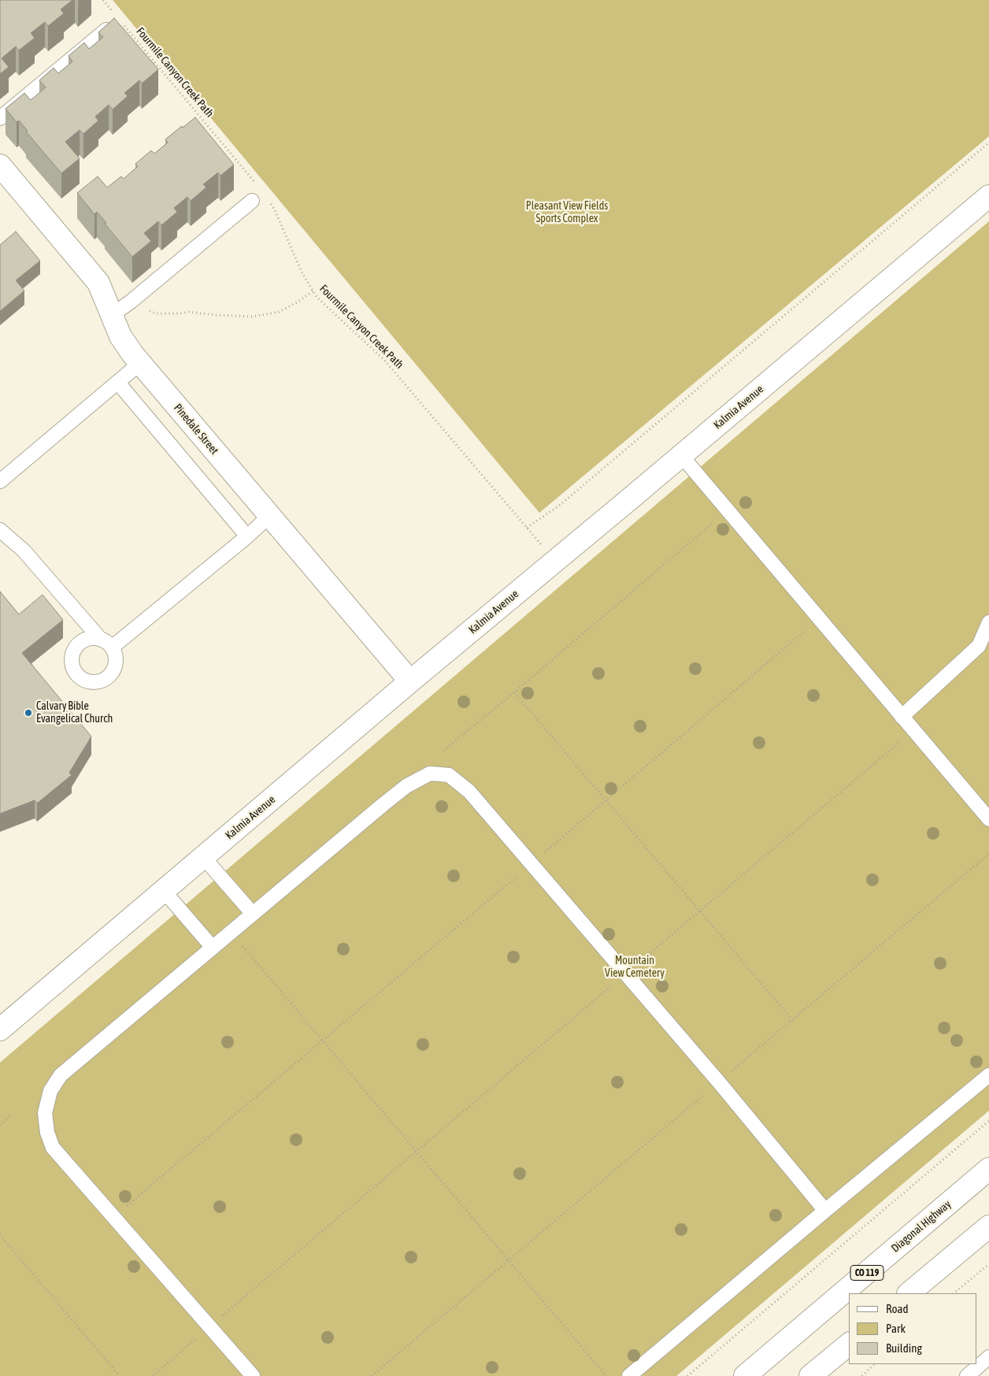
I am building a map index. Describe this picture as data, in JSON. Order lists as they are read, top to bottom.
{
  "streets": {
    "main road": [
      "Kalmia Avenue",
      "Pinedale Street",
      "Diagonal Highway",
      "CO 119"
    ],
    "path": ["Fourmile Canyon Creek Path"]
  },
  "crossings": [
    ["Fourmile Canyon Creek Path", "Kalmia Avenue"],
    ["Kalmia Avenue", "Pinedale Street"]
  ],
  "parks": ["Pleasant View Fields Sports Complex", "Mountain View Cemetery"],
  "places": ["Calvary Bible Evangelical Church"],
  "legend": ["Road", "Park", "Building"]
}
